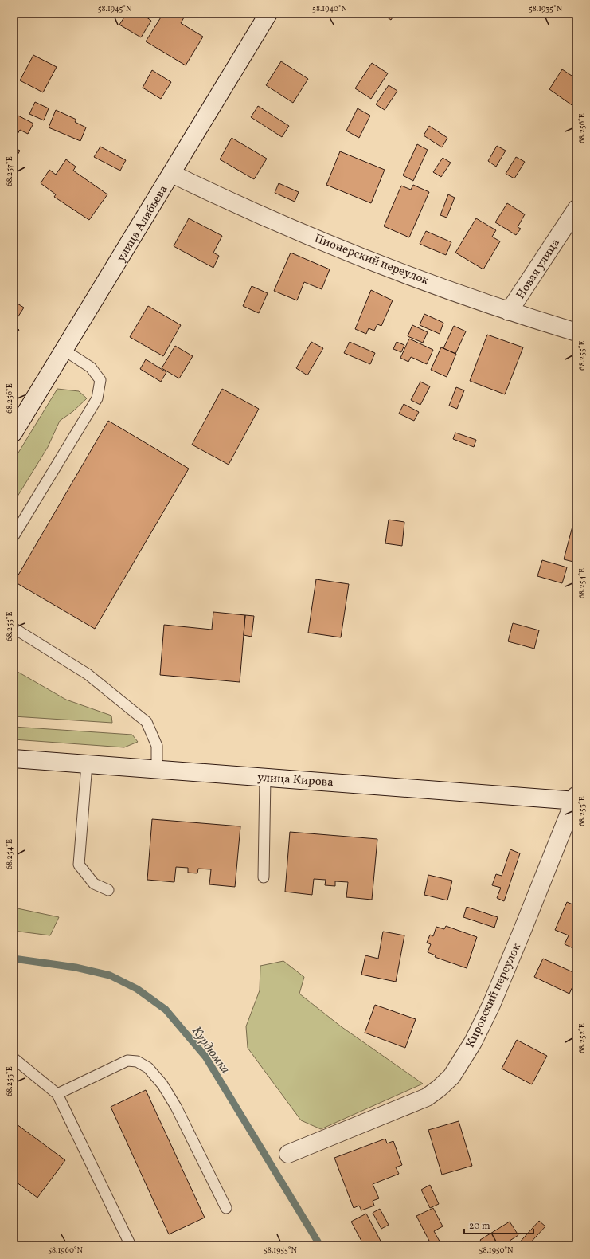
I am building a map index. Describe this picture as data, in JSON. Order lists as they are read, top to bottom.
{
  "streets": {
    "main road": [
      "улица Алябьева",
      "Пионерский переулок",
      "Новая улица",
      "улица Кирова",
      "Кировский переулок"
    ]
  },
  "crossings": [
    ["улица Алябьева", "Пионерский переулок"],
    ["Пионерский переулок", "Новая улица"],
    ["улица Кирова", "Кировский переулок"]
  ],
  "water": ["Курдюмка"],
  "scale_bar": "20 m",
  "coordinates": [
    "58.1945°N",
    "58.1940°N",
    "58.1935°N",
    "68.256°E",
    "68.257°E",
    "68.255°E",
    "68.254°E",
    "68.253°E",
    "68.252°E",
    "58.1960°N",
    "58.1955°N",
    "58.1950°N"
  ]
}
